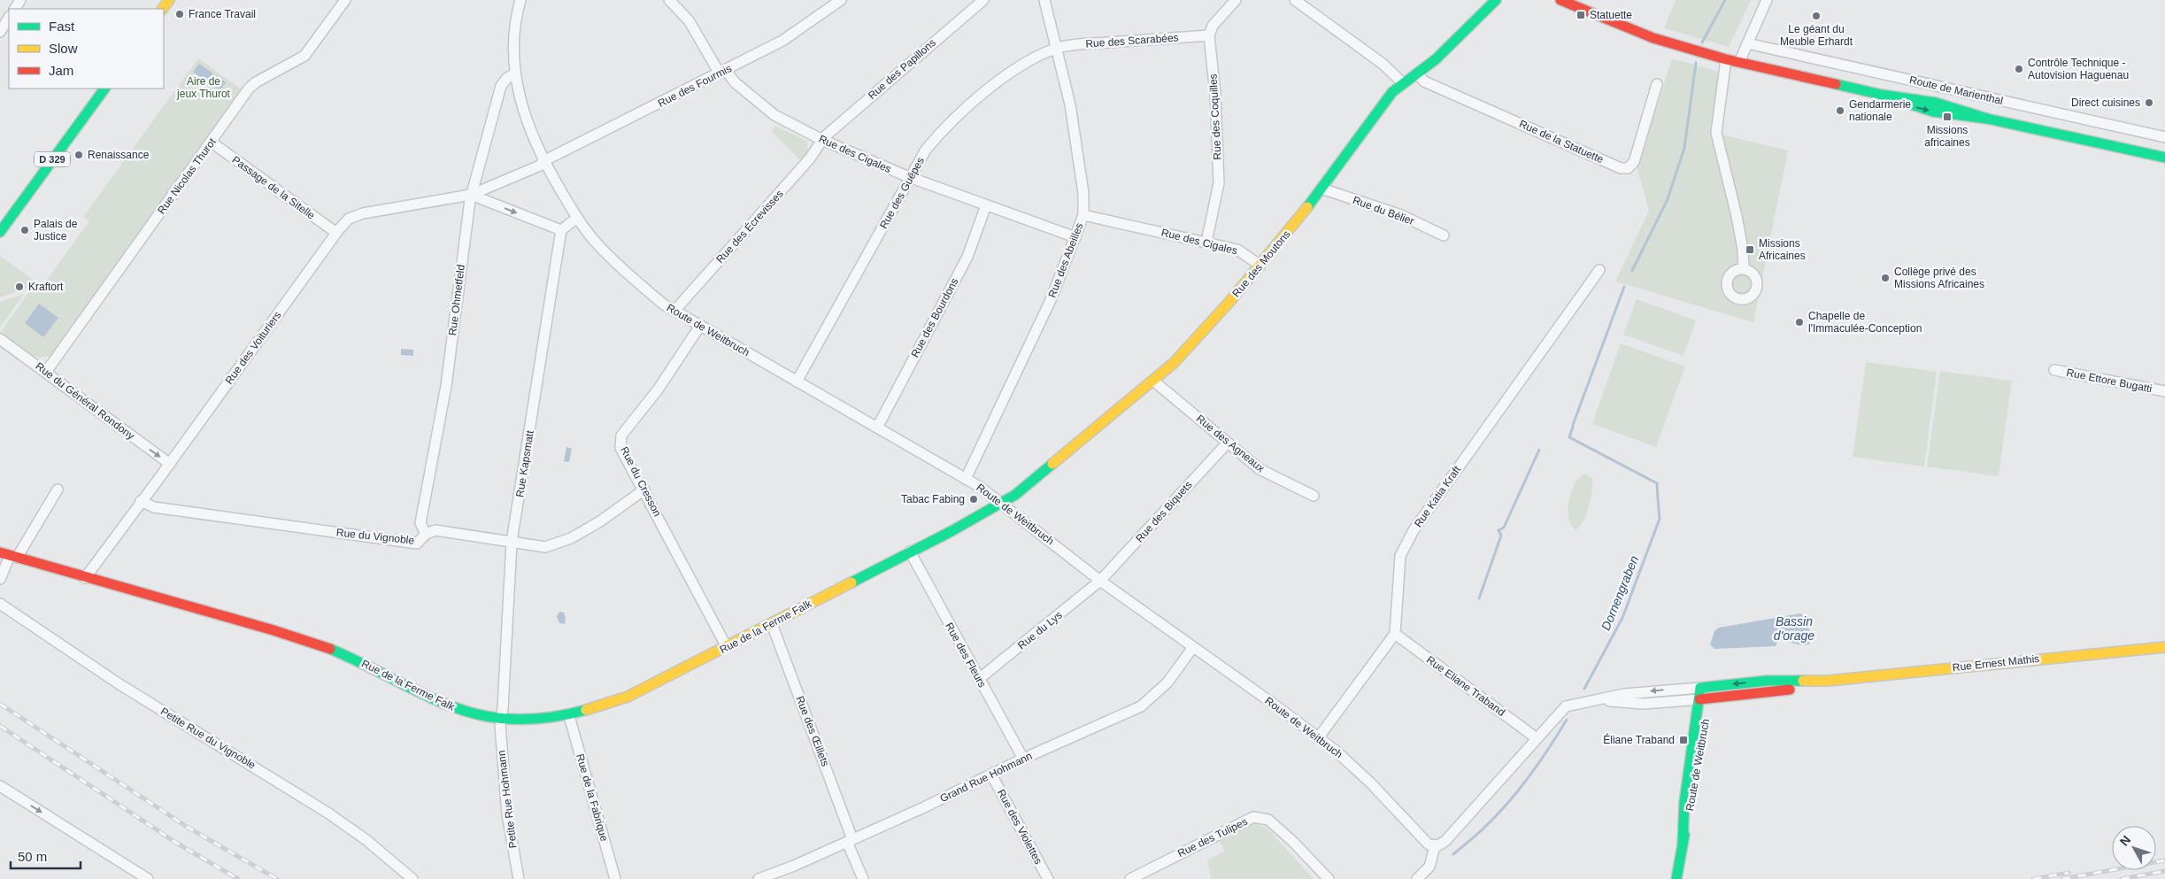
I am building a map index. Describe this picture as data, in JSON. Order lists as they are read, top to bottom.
{
  "streets": {
    "street": [
      "Rue des Scarabées",
      "Rue des Papillons",
      "Rue des Fourmis",
      "Route de Marienthal",
      "Rue des Coquilles",
      "Rue de la Statuette",
      "Rue des Cigales",
      "D 329",
      "Rue Nicolas Thurot",
      "Passage de la Sitelle",
      "Rue des Guêpes",
      "Rue du Bélier",
      "Rue des Écrevisses",
      "Rue des Abeilles",
      "Rue des Moutons",
      "Rue Ohmetfeld",
      "Rue des Bourdons",
      "Route de Weitbruch",
      "Rue des Voituriers",
      "Rue Ettore Bugatti",
      "Rue du Général Rondony",
      "Rue des Agneaux",
      "Rue Kapsmatt",
      "Rue du Cresson",
      "Rue Katia Kraft",
      "Rue des Biquets",
      "Rue du Vignoble",
      "Rue de la Ferme Falk",
      "Rue du Lys",
      "Rue des Fleurs",
      "Rue Ernest Mathis",
      "Rue Eliane Traband",
      "Rue des Œillets",
      "Petite Rue du Vignoble",
      "Grand Rue Hohmann",
      "Rue de la Fabrique",
      "Petite Rue Hohmann",
      "Rue des Violettes",
      "Rue des Tulipes"
    ]
  },
  "crossings": [
    ["Rue des Scarabées", "Rue des Coquilles"],
    ["Rue des Scarabées", "Rue des Guêpes"],
    ["Rue des Scarabées", "Rue des Abeilles"],
    ["Rue des Papillons", "Rue des Cigales"],
    ["Rue des Papillons", "Rue des Écrevisses"],
    ["Rue des Fourmis", "Rue des Cigales"],
    ["Rue des Fourmis", "Route de Weitbruch"],
    ["Rue des Fourmis", "Rue des Voituriers"],
    ["Rue des Coquilles", "Rue des Cigales"],
    ["Rue de la Statuette", "Rue des Moutons"],
    ["Rue des Cigales", "Rue des Guêpes"],
    ["Rue des Cigales", "Rue des Écrevisses"],
    ["Rue des Cigales", "Rue des Abeilles"],
    ["Rue des Cigales", "Rue des Moutons"],
    ["Rue des Cigales", "Rue des Bourdons"],
    ["Rue Nicolas Thurot", "Passage de la Sitelle"],
    ["Rue Nicolas Thurot", "Rue du Général Rondony"],
    ["Passage de la Sitelle", "Rue des Voituriers"],
    ["Rue des Guêpes", "Rue des Abeilles"],
    ["Rue des Guêpes", "Route de Weitbruch"],
    ["Rue du Bélier", "Rue des Moutons"],
    ["Rue des Écrevisses", "Route de Weitbruch"],
    ["Rue des Abeilles", "Route de Weitbruch"],
    ["Rue des Moutons", "Route de Weitbruch"],
    ["Rue des Moutons", "Rue des Agneaux"],
    ["Rue des Moutons", "Rue de la Ferme Falk"],
    ["Rue Ohmetfeld", "Route de Weitbruch"],
    ["Rue Ohmetfeld", "Rue des Voituriers"],
    ["Rue Ohmetfeld", "Rue du Vignoble"],
    ["Rue des Bourdons", "Route de Weitbruch"],
    ["Route de Weitbruch", "Rue des Voituriers"],
    ["Route de Weitbruch", "Rue du Cresson"],
    ["Route de Weitbruch", "Rue des Biquets"],
    ["Route de Weitbruch", "Rue de la Ferme Falk"],
    ["Route de Weitbruch", "Rue du Lys"],
    ["Route de Weitbruch", "Rue Ernest Mathis"],
    ["Route de Weitbruch", "Grand Rue Hohmann"],
    ["Rue des Voituriers", "Rue du Général Rondony"],
    ["Rue des Voituriers", "Rue du Vignoble"],
    ["Rue des Voituriers", "Rue de la Ferme Falk"],
    ["Rue des Agneaux", "Rue des Biquets"],
    ["Rue Kapsmatt", "Rue du Vignoble"],
    ["Rue Kapsmatt", "Rue de la Ferme Falk"],
    ["Rue Kapsmatt", "Petite Rue Hohmann"],
    ["Rue du Cresson", "Rue du Vignoble"],
    ["Rue du Cresson", "Rue de la Ferme Falk"],
    ["Rue Katia Kraft", "Rue Eliane Traband"],
    ["Rue des Biquets", "Rue du Lys"],
    ["Rue de la Ferme Falk", "Rue des Fleurs"],
    ["Rue de la Ferme Falk", "Rue des Œillets"],
    ["Rue de la Ferme Falk", "Rue de la Fabrique"],
    ["Rue de la Ferme Falk", "Petite Rue Hohmann"],
    ["Rue du Lys", "Rue des Fleurs"],
    ["Rue des Fleurs", "Grand Rue Hohmann"],
    ["Rue des Œillets", "Grand Rue Hohmann"],
    ["Grand Rue Hohmann", "Rue des Violettes"]
  ],
  "one_way": ["Rue du Général Rondony"],
  "water": ["Dornengraben", "Bassin d'orage"],
  "parks": ["Aire de jeux Thurot"],
  "places": {
    "other": [
      "France Travail",
      "Le géant du Meuble Erhardt",
      "Contrôle Technique - Autovision Haguenau",
      "Direct cuisines",
      "Gendarmerie nationale",
      "Renaissance",
      "Palais de Justice",
      "Collège privé des Missions Africaines",
      "Kraftort",
      "Chapelle de l'Immaculée-Conception",
      "Tabac Fabing"
    ],
    "transit": [
      "Statuette",
      "Missions africaines",
      "Missions Africaines",
      "Éliane Traband"
    ]
  },
  "legend": ["Fast", "Slow", "Jam"],
  "scale_bar": "50 m",
  "north": "top left"
}
